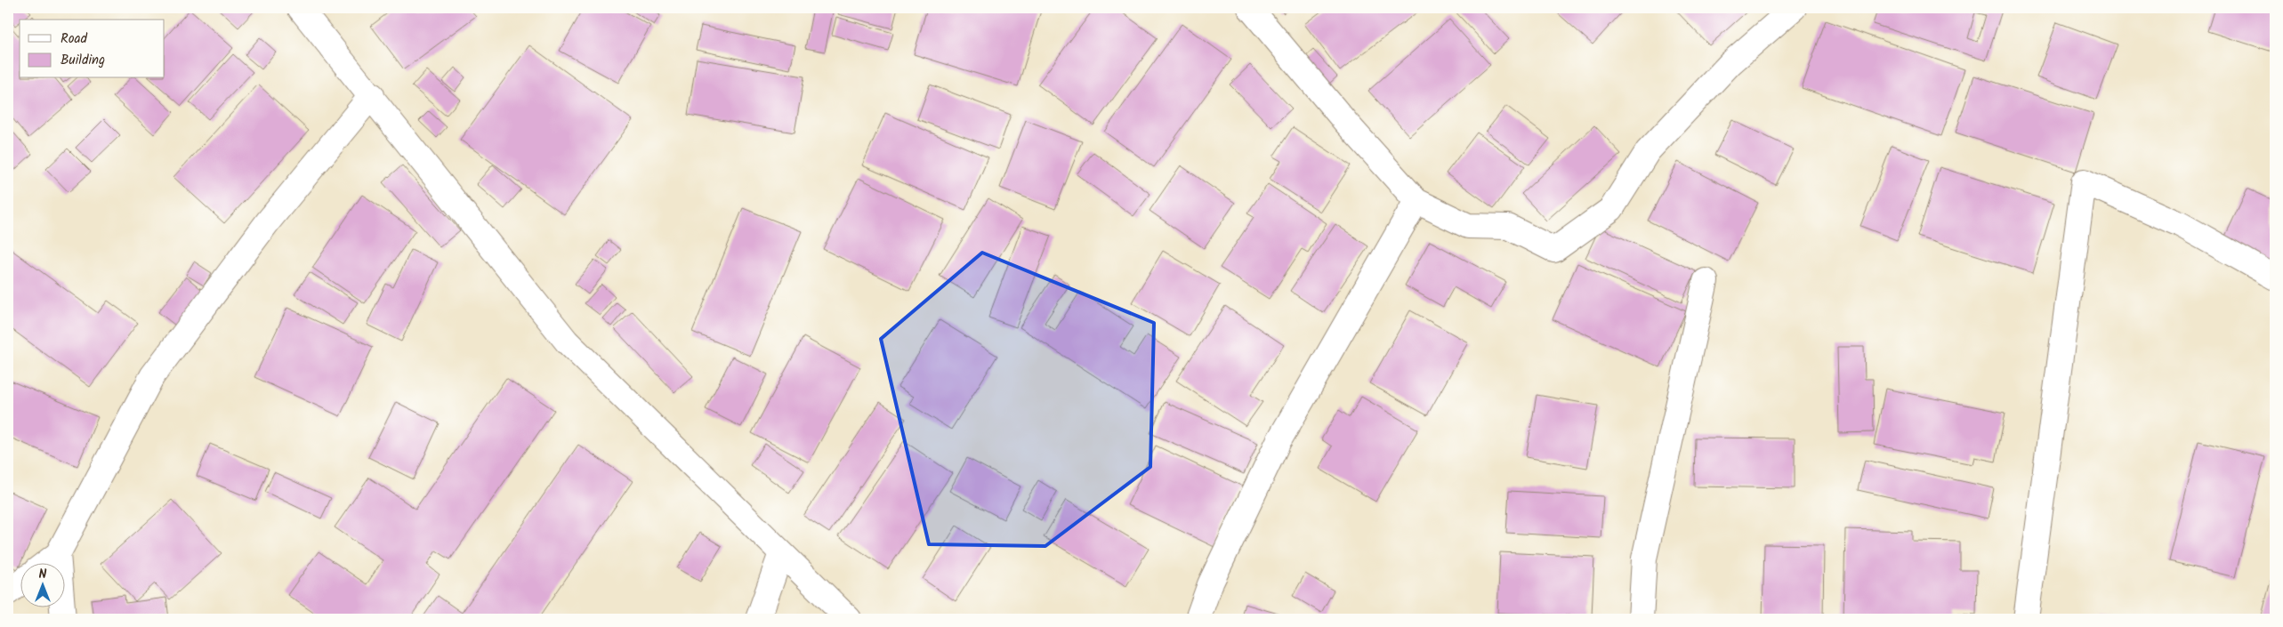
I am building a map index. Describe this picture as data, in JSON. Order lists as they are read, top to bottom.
{
  "legend": ["Road", "Building"],
  "north": "top"
}
